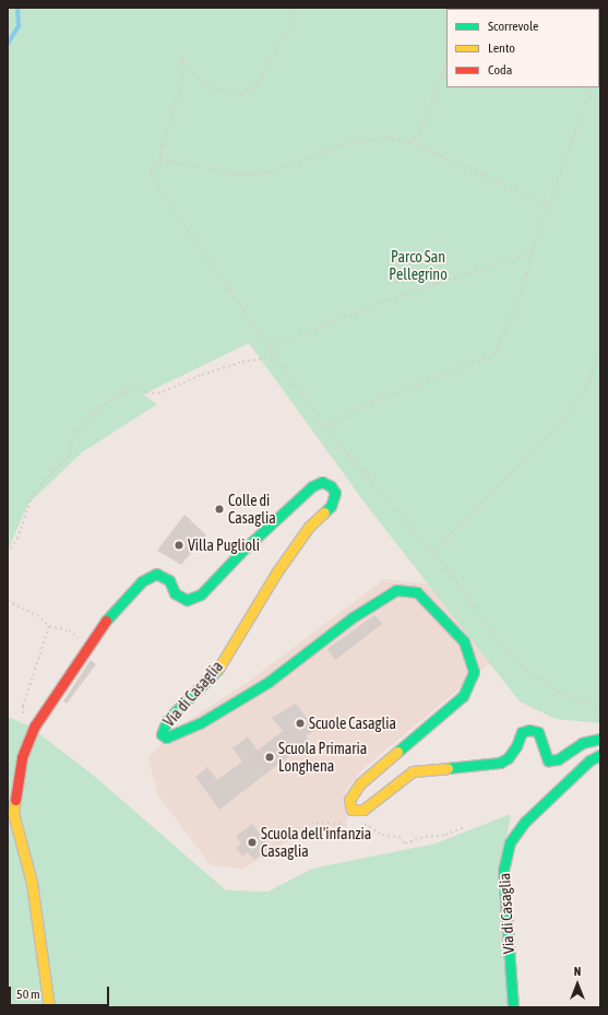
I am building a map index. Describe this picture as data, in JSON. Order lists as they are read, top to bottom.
{
  "streets": {
    "street": ["Via di Casaglia"]
  },
  "parks": ["Parco San Pellegrino"],
  "places": [
    "Colle di Casaglia",
    "Villa Puglioli",
    "Scuole Casaglia",
    "Scuola Primaria Longhena",
    "Scuola dell'infanzia Casaglia"
  ],
  "legend": ["Scorrevole", "Lento", "Coda"],
  "scale_bar": "50 m",
  "north": "top"
}
